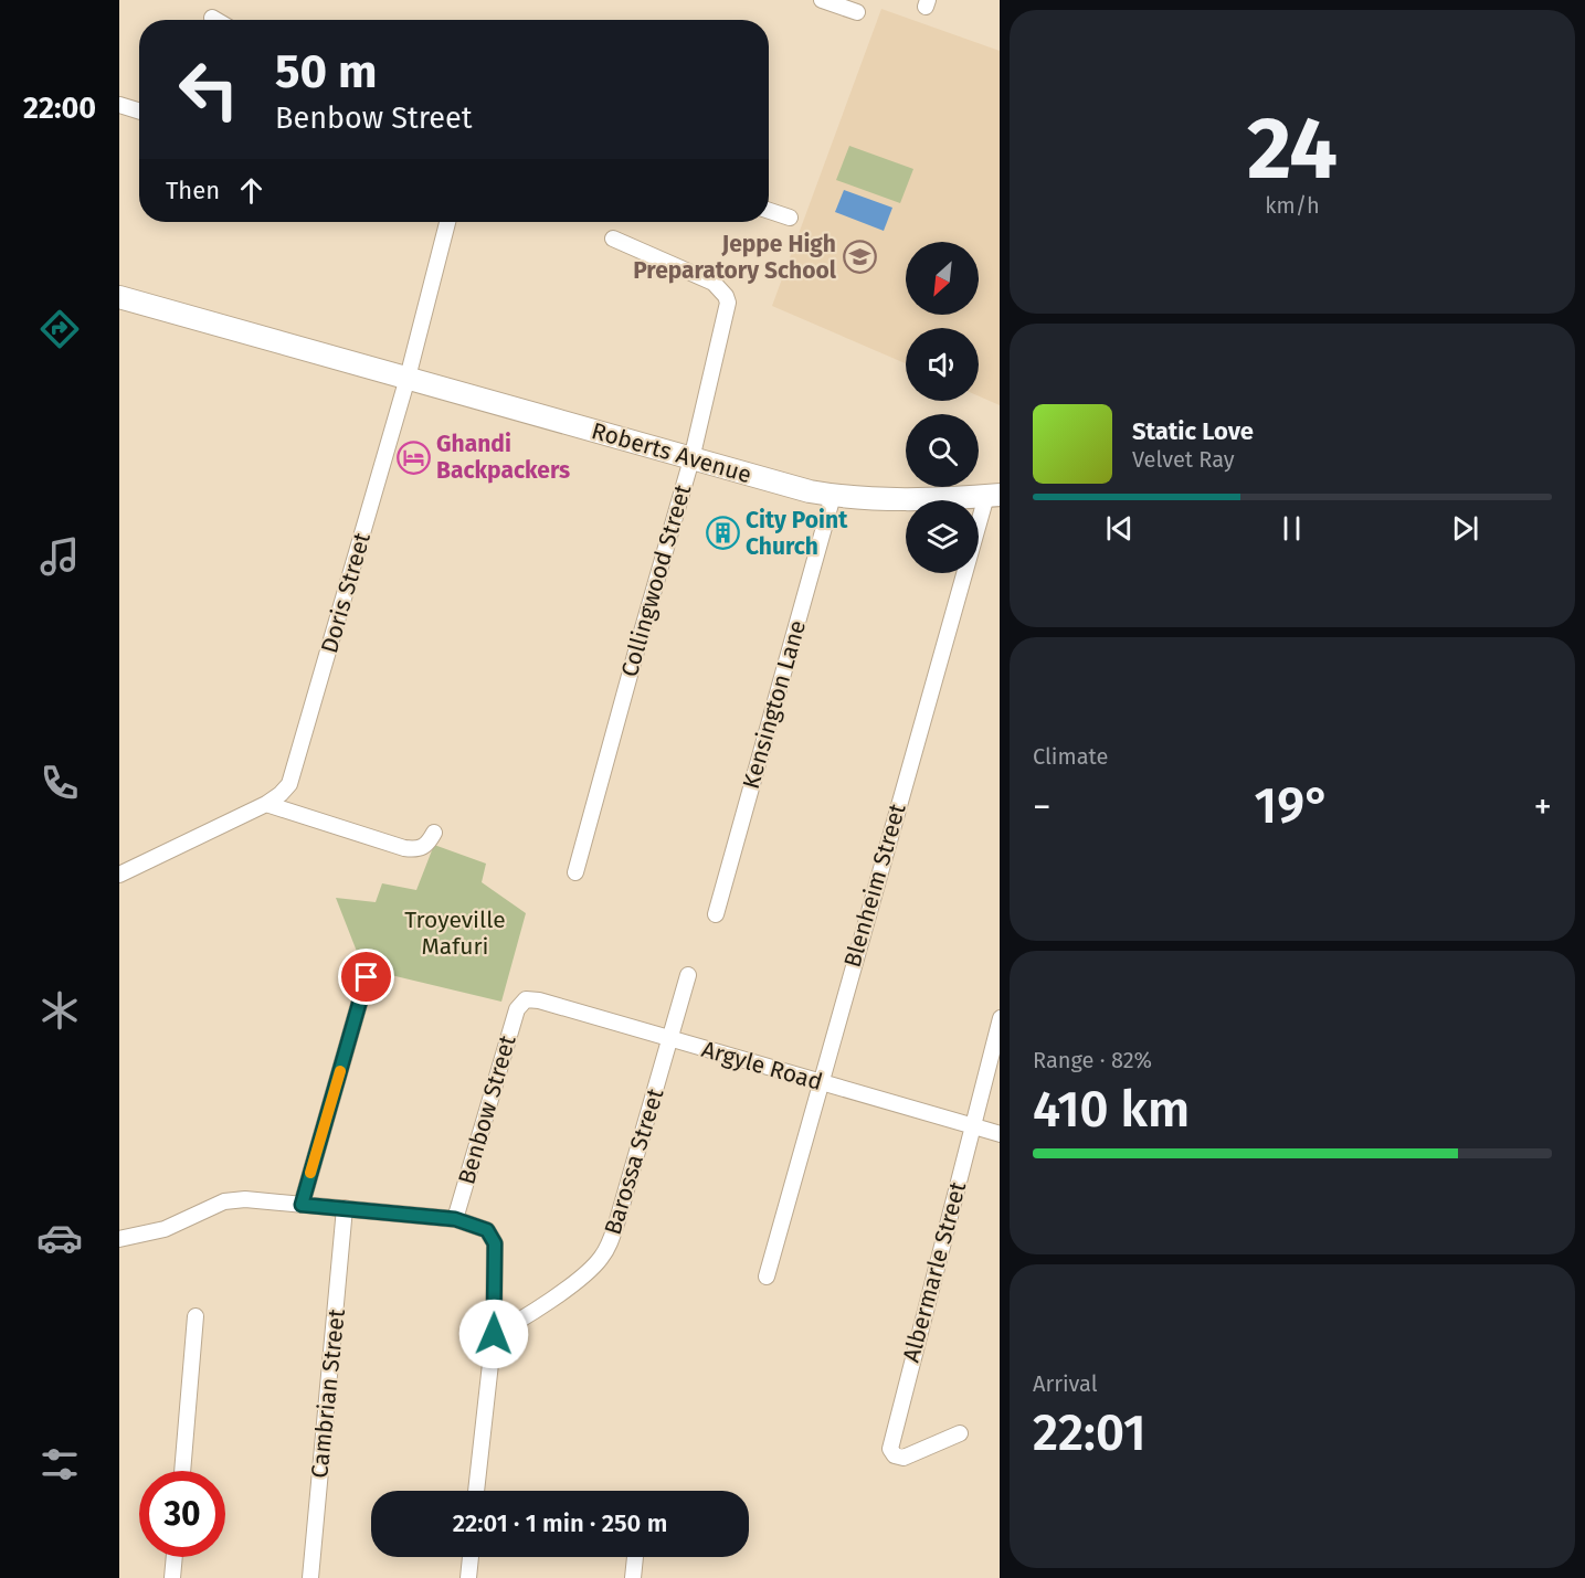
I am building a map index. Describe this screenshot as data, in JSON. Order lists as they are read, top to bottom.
{
  "streets": {
    "main road": ["Roberts Avenue"],
    "street": [
      "Collingwood Street",
      "Doris Street",
      "Kensington Lane",
      "Blenheim Street",
      "Argyle Road",
      "Benbow Street",
      "Barossa Street",
      "Albermarle Street",
      "Cambrian Street"
    ]
  },
  "crossings": [
    ["Roberts Avenue", "Collingwood Street"],
    ["Roberts Avenue", "Doris Street"],
    ["Roberts Avenue", "Kensington Lane"],
    ["Roberts Avenue", "Blenheim Street"],
    ["Blenheim Street", "Argyle Road"],
    ["Argyle Road", "Benbow Street"],
    ["Argyle Road", "Barossa Street"],
    ["Argyle Road", "Albermarle Street"]
  ],
  "parks": ["Troyeville Mafuri"],
  "places": {
    "school or university": ["Jeppe High Preparatory School"],
    "hotel": ["Ghandi Backpackers"],
    "building": ["City Point Church"]
  },
  "north": "bottom left",
  "page": {
    "tabs": "22:00",
    "tile": [
      ["24", "km/h"],
      "Climate",
      ["Range · 82%", "410 km"],
      ["Arrival", "22:01"]
    ],
    "turn": ["50 m", "Benbow Street"],
    "then": "Then",
    "song": ["Static Love", "Velvet Ray"],
    "heat": ["−", "19°", "+"],
    "limit": "30",
    "trip": "22:01 · 1 min · 250 m"
  }
}
